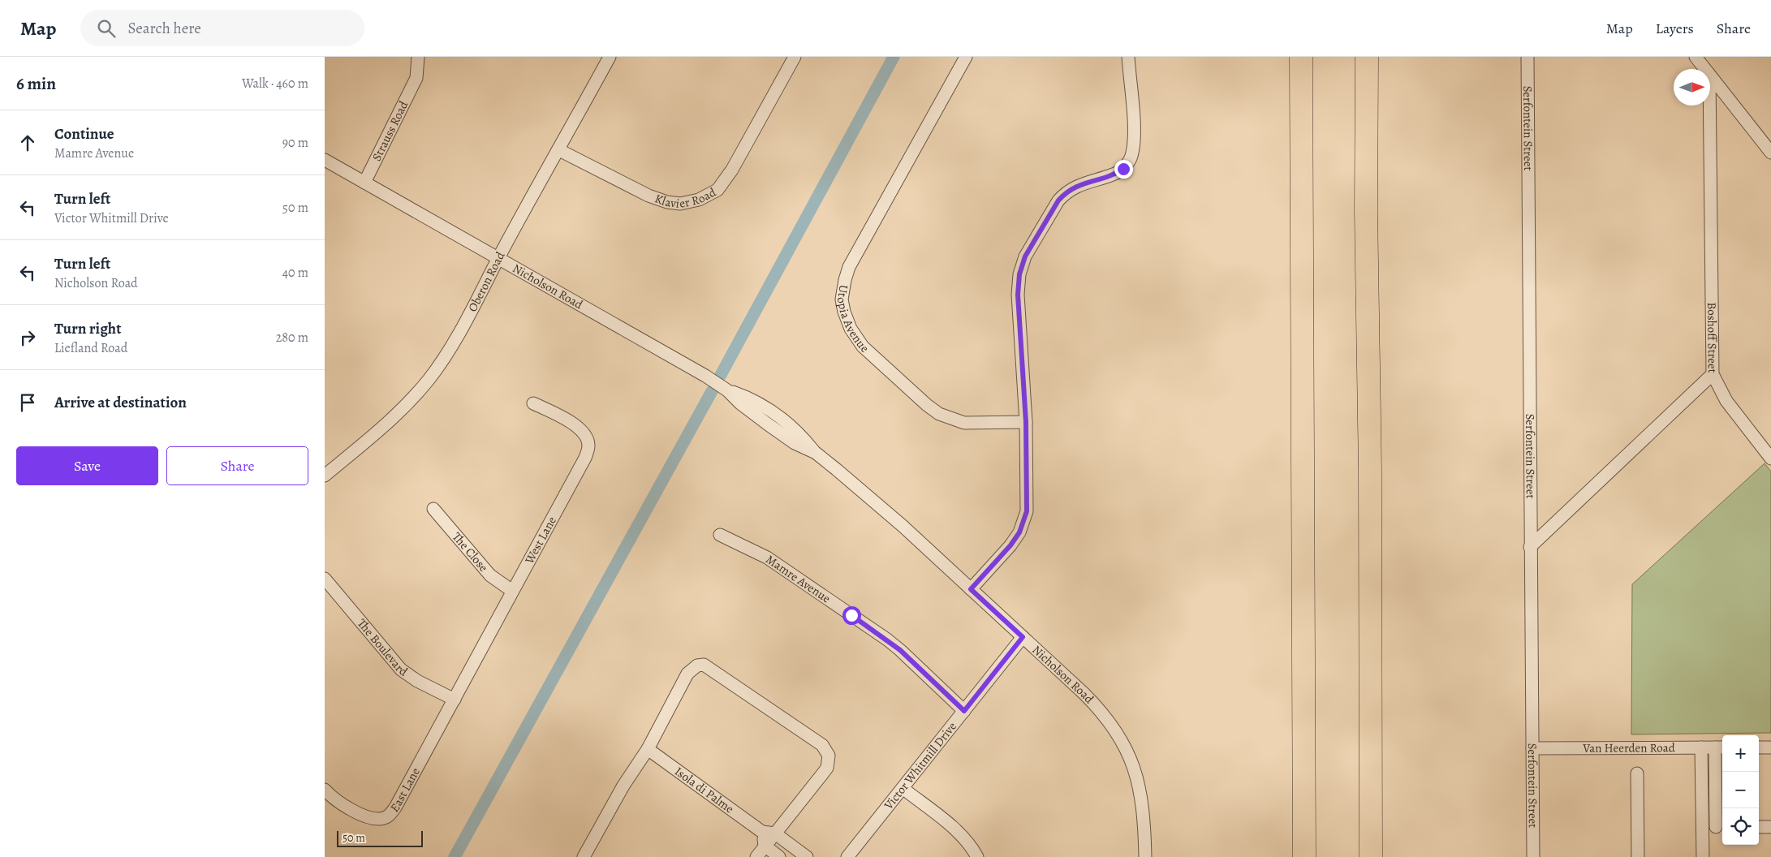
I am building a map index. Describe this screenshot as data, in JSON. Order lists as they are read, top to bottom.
{
  "streets": {
    "street": [
      "Serfontein Street",
      "Strauss Road",
      "Klavier Road",
      "Oberon Road",
      "Nicholson Road",
      "Utopia Avenue",
      "Boshoff Street",
      "West Lane",
      "The Close",
      "Mamre Avenue",
      "The Boulevard",
      "Van Heerden Road",
      "Victor Whitmill Drive",
      "East Lane",
      "Isola di Palme"
    ]
  },
  "crossings": [
    ["Serfontein Street", "Boshoff Street"],
    ["Serfontein Street", "Van Heerden Road"],
    ["Strauss Road", "Nicholson Road"],
    ["Klavier Road", "Oberon Road"],
    ["Oberon Road", "Nicholson Road"],
    ["Nicholson Road", "Victor Whitmill Drive"],
    ["West Lane", "The Close"],
    ["West Lane", "The Boulevard"],
    ["West Lane", "East Lane"],
    ["Mamre Avenue", "Victor Whitmill Drive"],
    ["The Boulevard", "East Lane"]
  ],
  "scale_bar": "50 m",
  "north": "right",
  "page": {
    "header": "Map",
    "search": "Search here",
    "nav": ["Map", "Layers", "Share"],
    "heading": ["6 min", "Walk · 460 m"],
    "list": [
      ["Continue", "Mamre Avenue", "90 m"],
      ["Turn left", "Victor Whitmill Drive", "50 m"],
      ["Turn left", "Nicholson Road", "40 m"],
      ["Turn right", "Liefland Road", "280 m"],
      "Arrive at destination"
    ],
    "buttons": ["Save", "Share"],
    "map_buttons": ["+", "−"],
    "scale": "50 m"
  }
}
